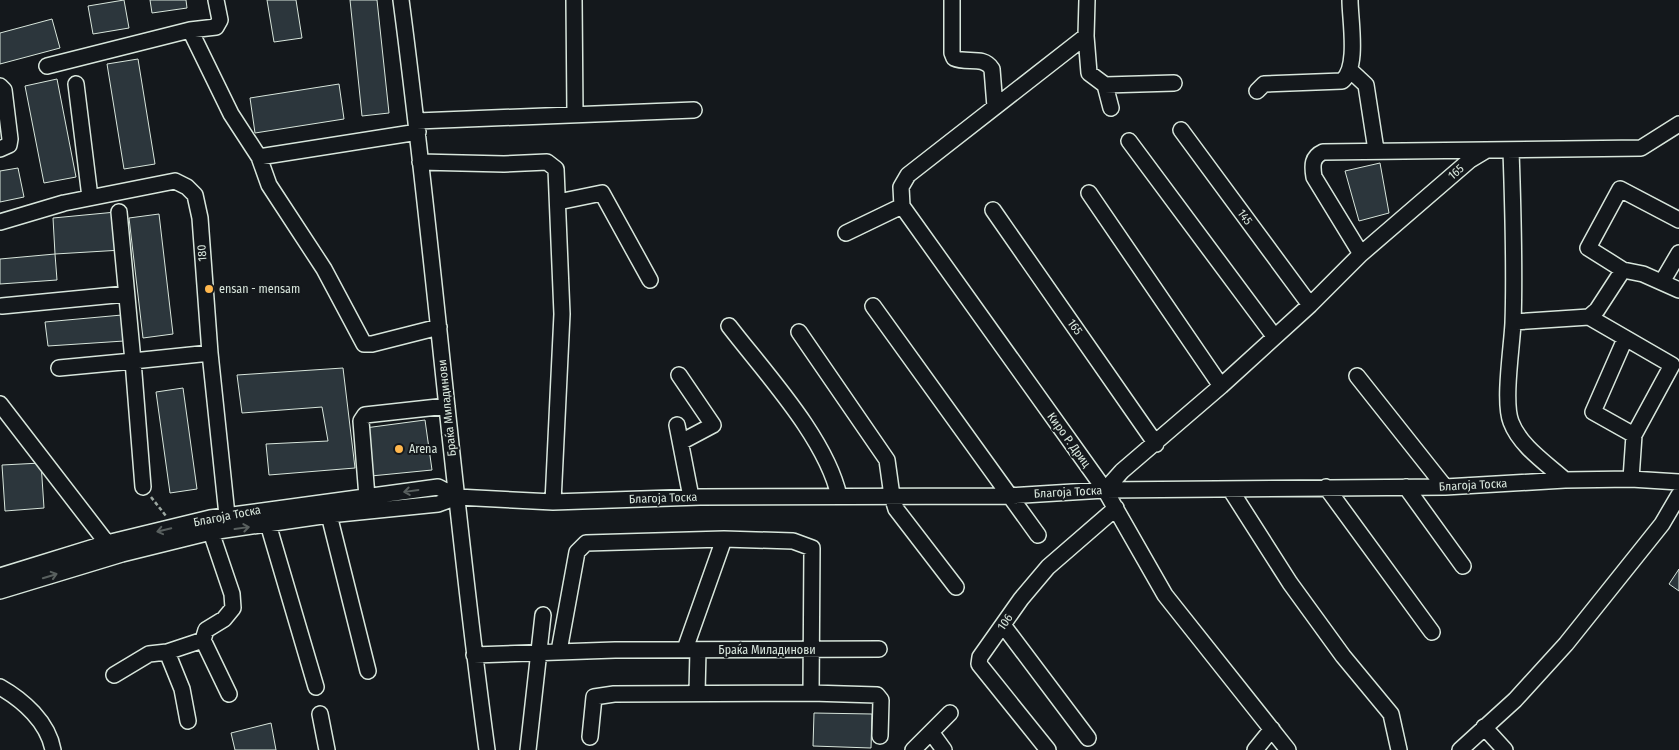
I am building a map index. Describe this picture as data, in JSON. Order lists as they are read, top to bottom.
{
  "streets": {
    "street": [
      "165",
      "145",
      "180",
      "Браќа Миладинови",
      "Киро Р. Дриц",
      "Благоја Тоска",
      "106"
    ]
  },
  "crossings": [
    ["165", "145"],
    ["165", "Киро Р. Дриц"],
    ["165", "Благоја Тоска"],
    ["180", "Благоја Тоска"],
    ["Браќа Миладинови", "Благоја Тоска"],
    ["Киро Р. Дриц", "Благоја Тоска"],
    ["Киро Р. Дриц", "106"]
  ],
  "places": ["ensan - mensam", "Arena"]
}
